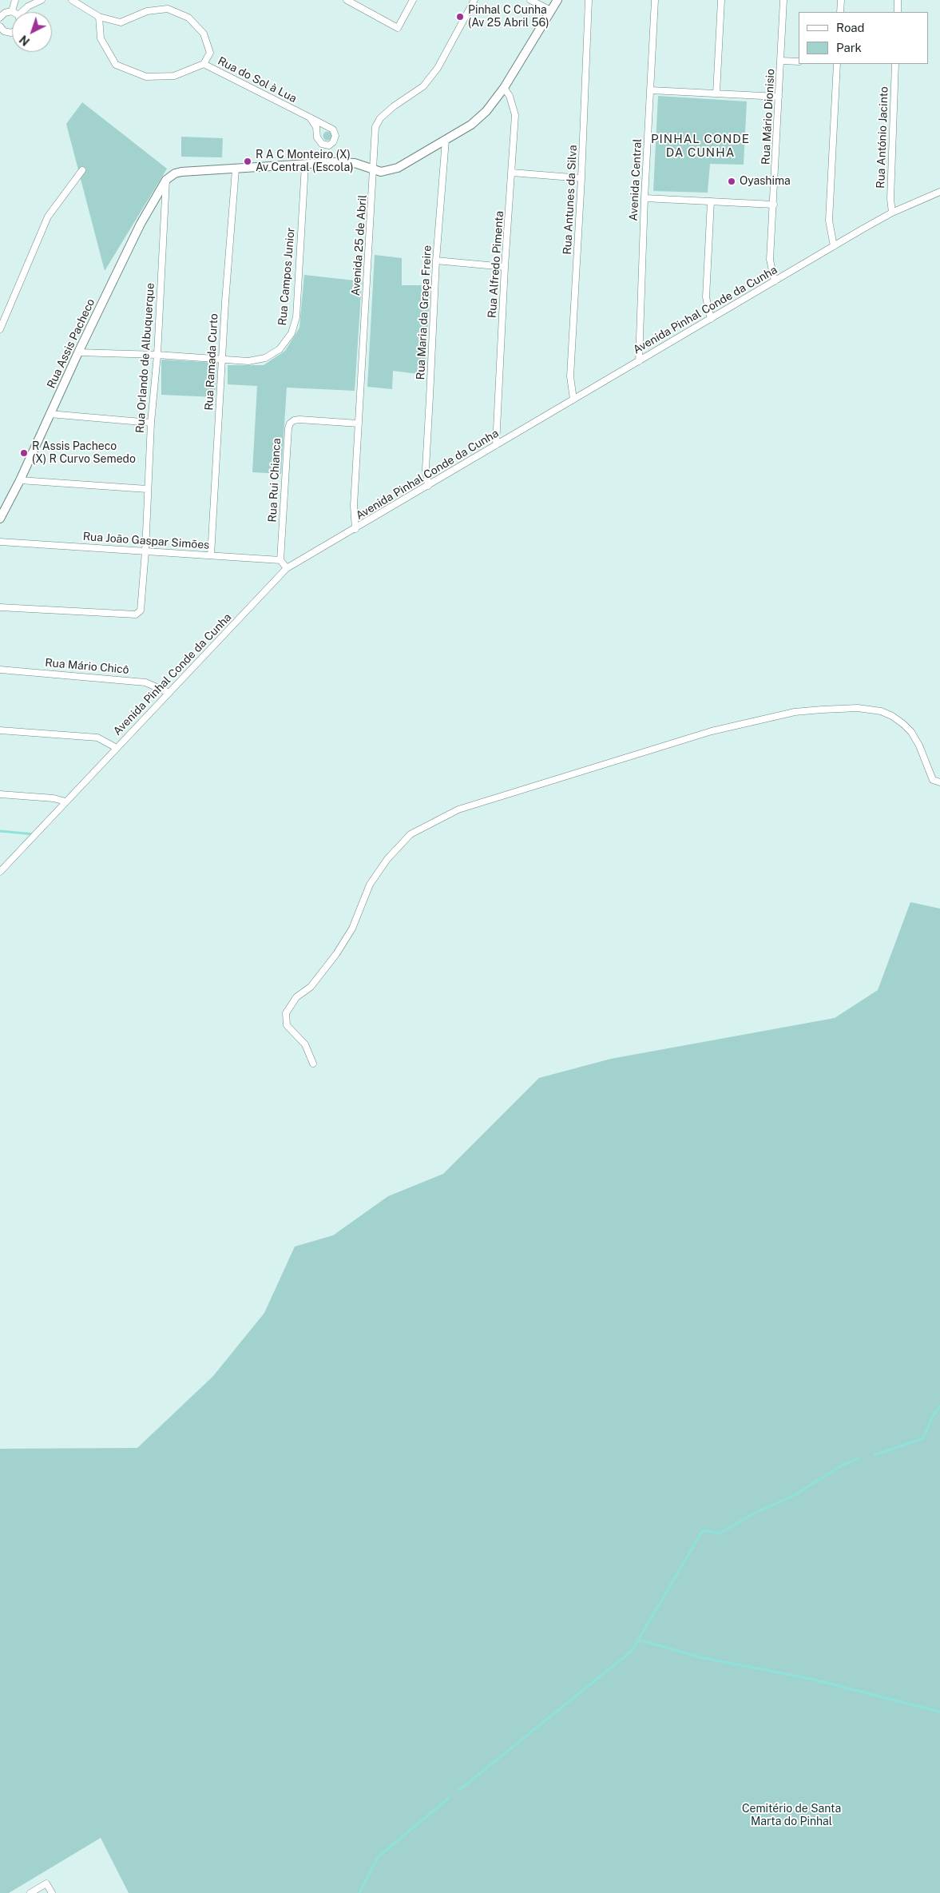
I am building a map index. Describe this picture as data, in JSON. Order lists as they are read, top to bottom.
{
  "streets": {
    "street": [
      "Rua do Sol à Lua",
      "Rua Mário Dionisio",
      "Rua António Jacinto",
      "Avenida Central",
      "Rua Antunes da Silva",
      "Avenida 25 de Abril",
      "Rua Alfredo Pimenta",
      "Rua Campos Junior",
      "Avenida Pinhal Conde da Cunha",
      "Rua Maria da Graça Freire",
      "Rua Assis Pacheco",
      "Rua Orlando de Albuquerque",
      "Rua Ramada Curto",
      "Rua Rui Chianca",
      "Rua João Gaspar Simões",
      "Rua Mário Chicô"
    ]
  },
  "crossings": [
    ["Rua Mário Dionisio", "Avenida Pinhal Conde da Cunha"],
    ["Rua António Jacinto", "Avenida Pinhal Conde da Cunha"],
    ["Avenida Central", "Avenida Pinhal Conde da Cunha"],
    ["Rua Antunes da Silva", "Avenida Pinhal Conde da Cunha"],
    ["Avenida 25 de Abril", "Avenida Pinhal Conde da Cunha"],
    ["Avenida 25 de Abril", "Rua Rui Chianca"],
    ["Rua Alfredo Pimenta", "Avenida Pinhal Conde da Cunha"],
    ["Rua Campos Junior", "Rua Assis Pacheco"],
    ["Rua Campos Junior", "Rua Orlando de Albuquerque"],
    ["Rua Campos Junior", "Rua Ramada Curto"],
    ["Avenida Pinhal Conde da Cunha", "Rua Maria da Graça Freire"],
    ["Avenida Pinhal Conde da Cunha", "Rua Mário Chicô"],
    ["Rua Assis Pacheco", "Rua Orlando de Albuquerque"],
    ["Rua Orlando de Albuquerque", "Rua João Gaspar Simões"],
    ["Rua Ramada Curto", "Rua João Gaspar Simões"],
    ["Rua Rui Chianca", "Rua João Gaspar Simões"]
  ],
  "districts": ["PINHAL CONDE DA CUNHA"],
  "parks": ["Cemitério de Santa Marta do Pinhal"],
  "places": [
    "Pinhal C Cunha (Av 25 Abril 56)",
    "R A C Monteiro (X) Av Central (Escola)",
    "Oyashima",
    "R Assis Pacheco (X) R Curvo Semedo"
  ],
  "legend": ["Road", "Park"],
  "north": "bottom left"
}
